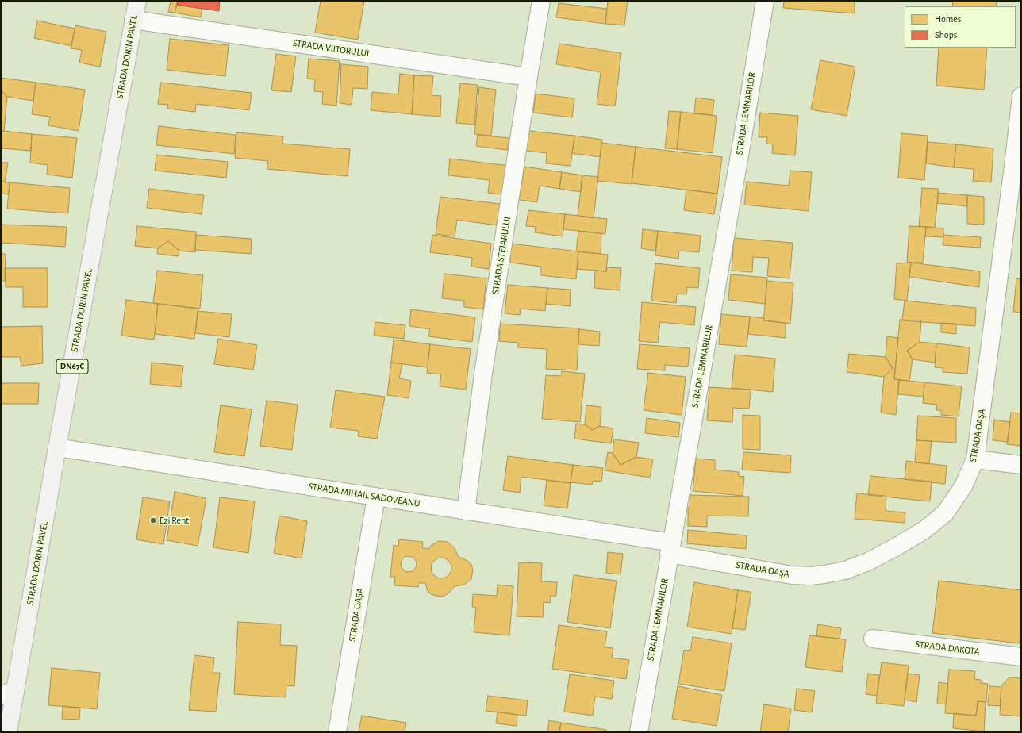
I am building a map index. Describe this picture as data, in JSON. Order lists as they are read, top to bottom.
{
  "streets": {
    "main road": ["STRADA DORIN PAVEL", "DN67C"],
    "street": [
      "STRADA VIITORULUI",
      "STRADA LEMNARILOR",
      "STRADA STEJARULUI",
      "STRADA OAȘA",
      "STRADA MIHAIL SADOVEANU",
      "STRADA DAKOTA"
    ]
  },
  "crossings": [
    ["STRADA VIITORULUI", "STRADA DORIN PAVEL"],
    ["STRADA VIITORULUI", "STRADA STEJARULUI"],
    ["STRADA DORIN PAVEL", "STRADA MIHAIL SADOVEANU"],
    ["STRADA LEMNARILOR", "STRADA OAȘA"],
    ["STRADA LEMNARILOR", "STRADA MIHAIL SADOVEANU"],
    ["STRADA STEJARULUI", "STRADA MIHAIL SADOVEANU"],
    ["STRADA OAȘA", "STRADA MIHAIL SADOVEANU"]
  ],
  "places": ["Ezi Rent"],
  "legend": ["Homes", "Shops"]
}
